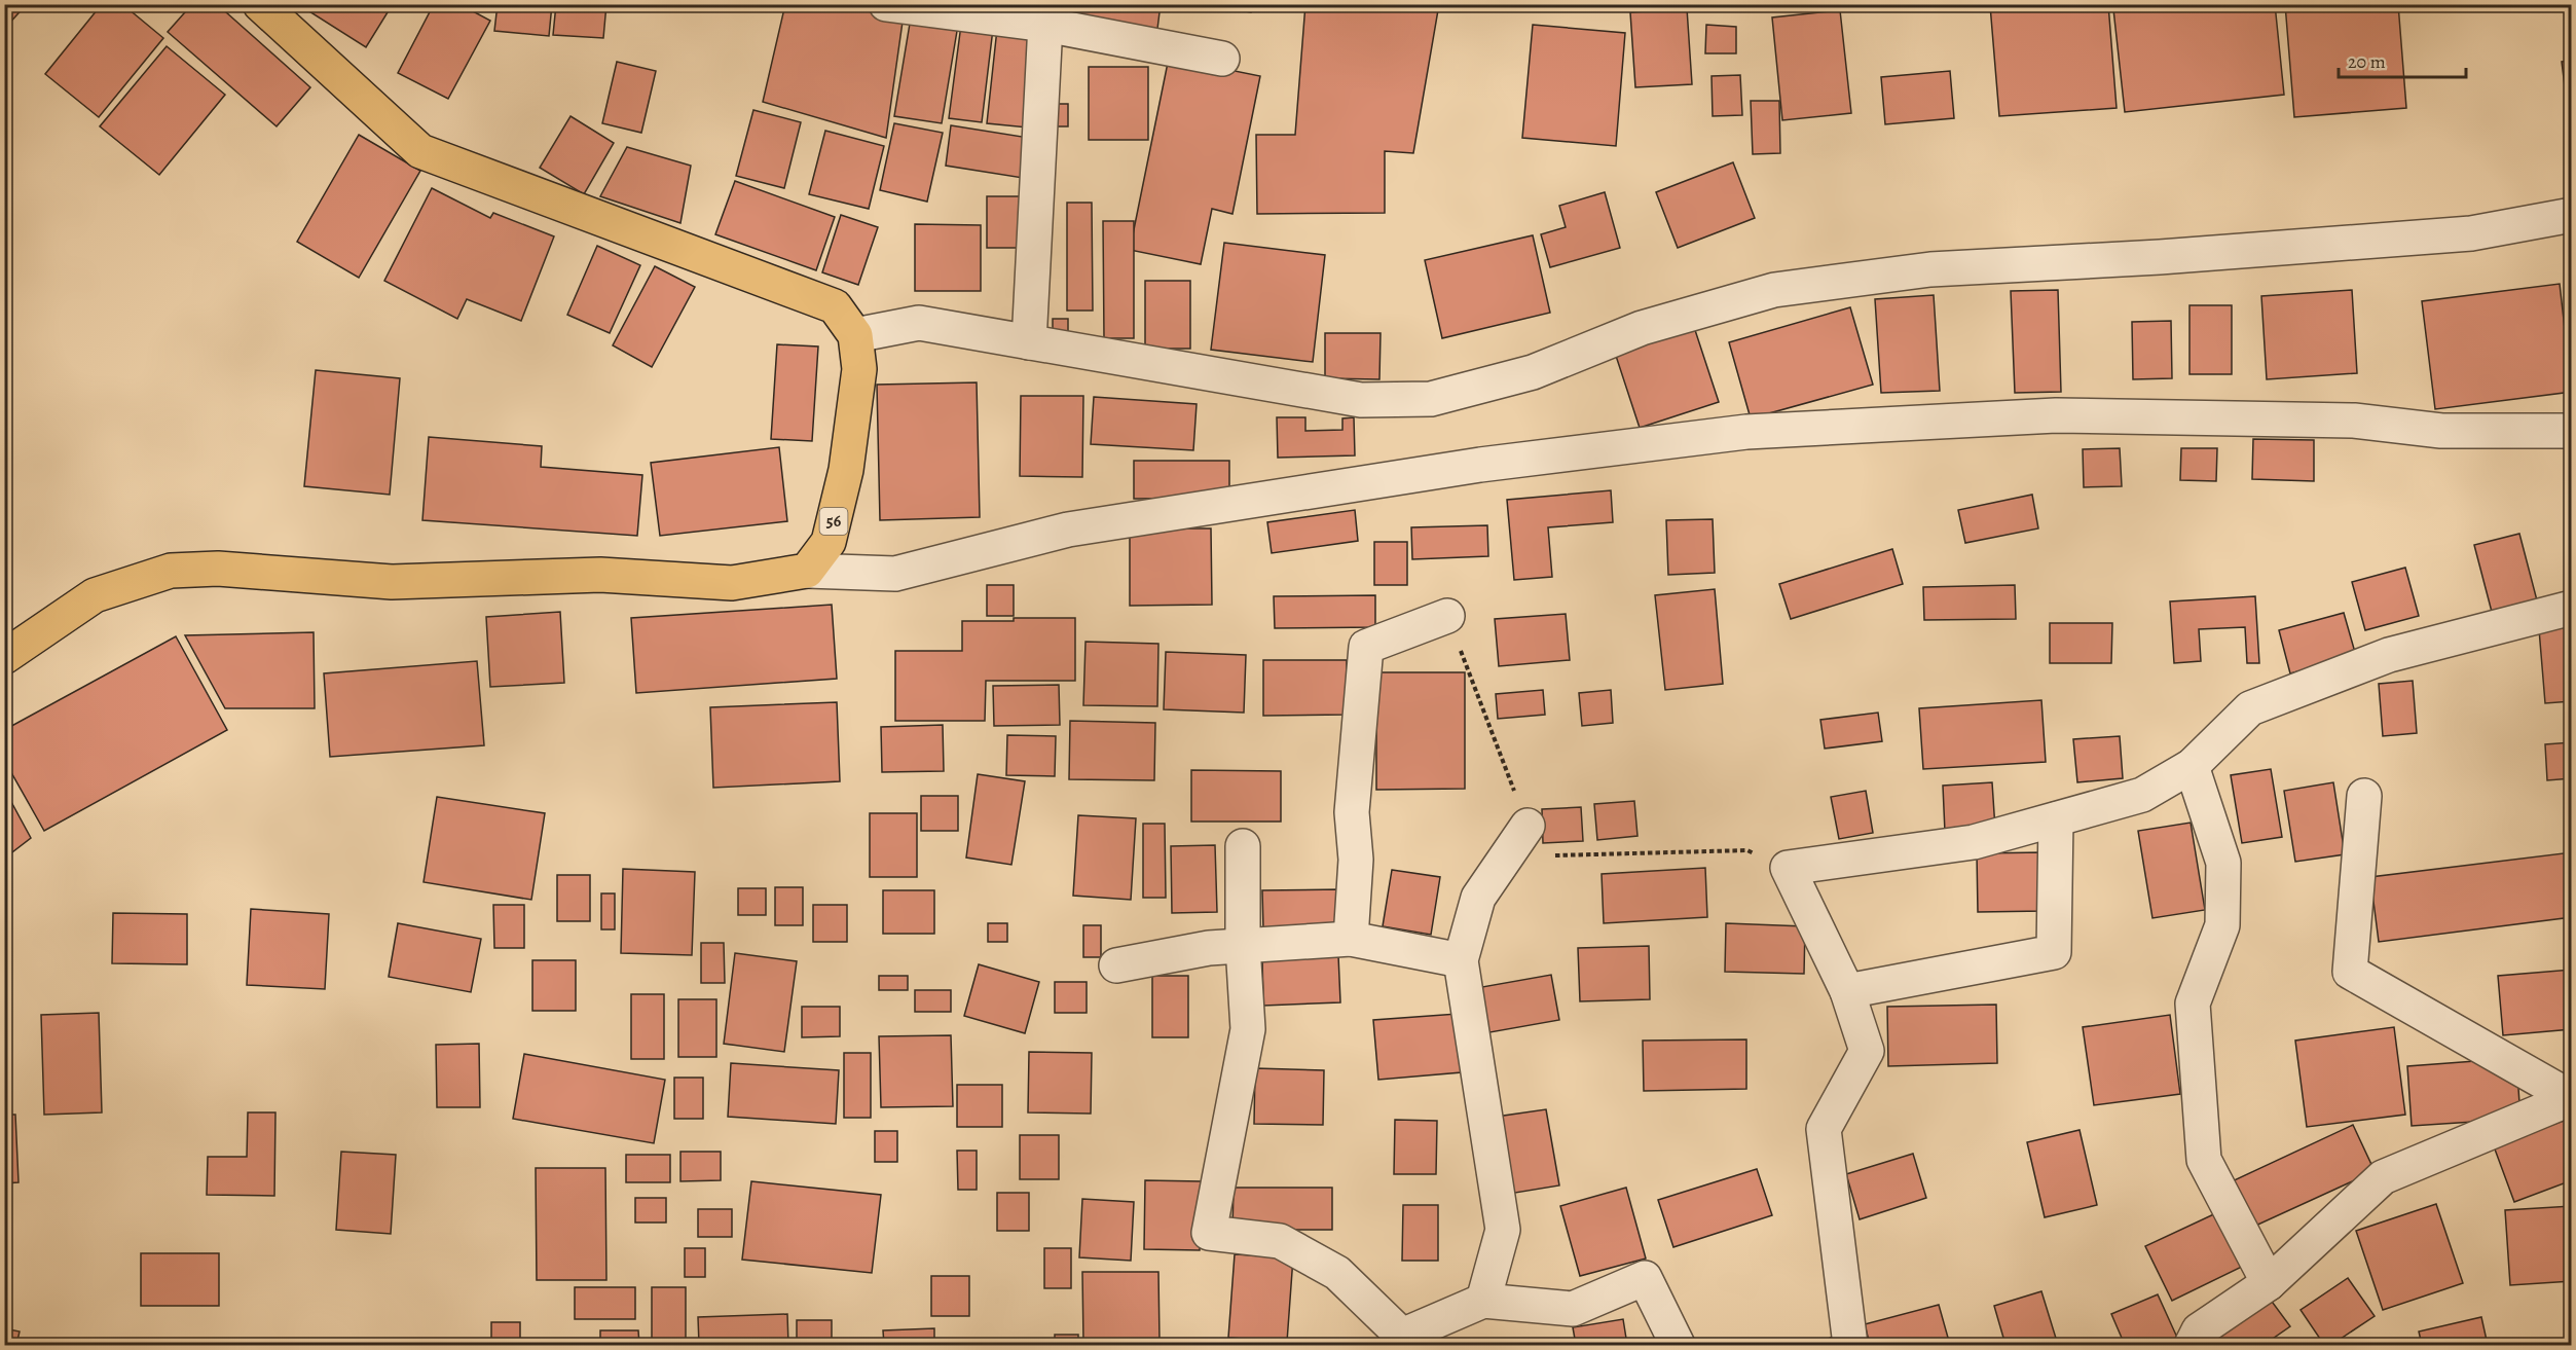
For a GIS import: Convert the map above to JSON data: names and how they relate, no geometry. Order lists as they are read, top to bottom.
{
  "streets": {
    "main road": ["56"]
  },
  "scale_bar": "20 m"
}
